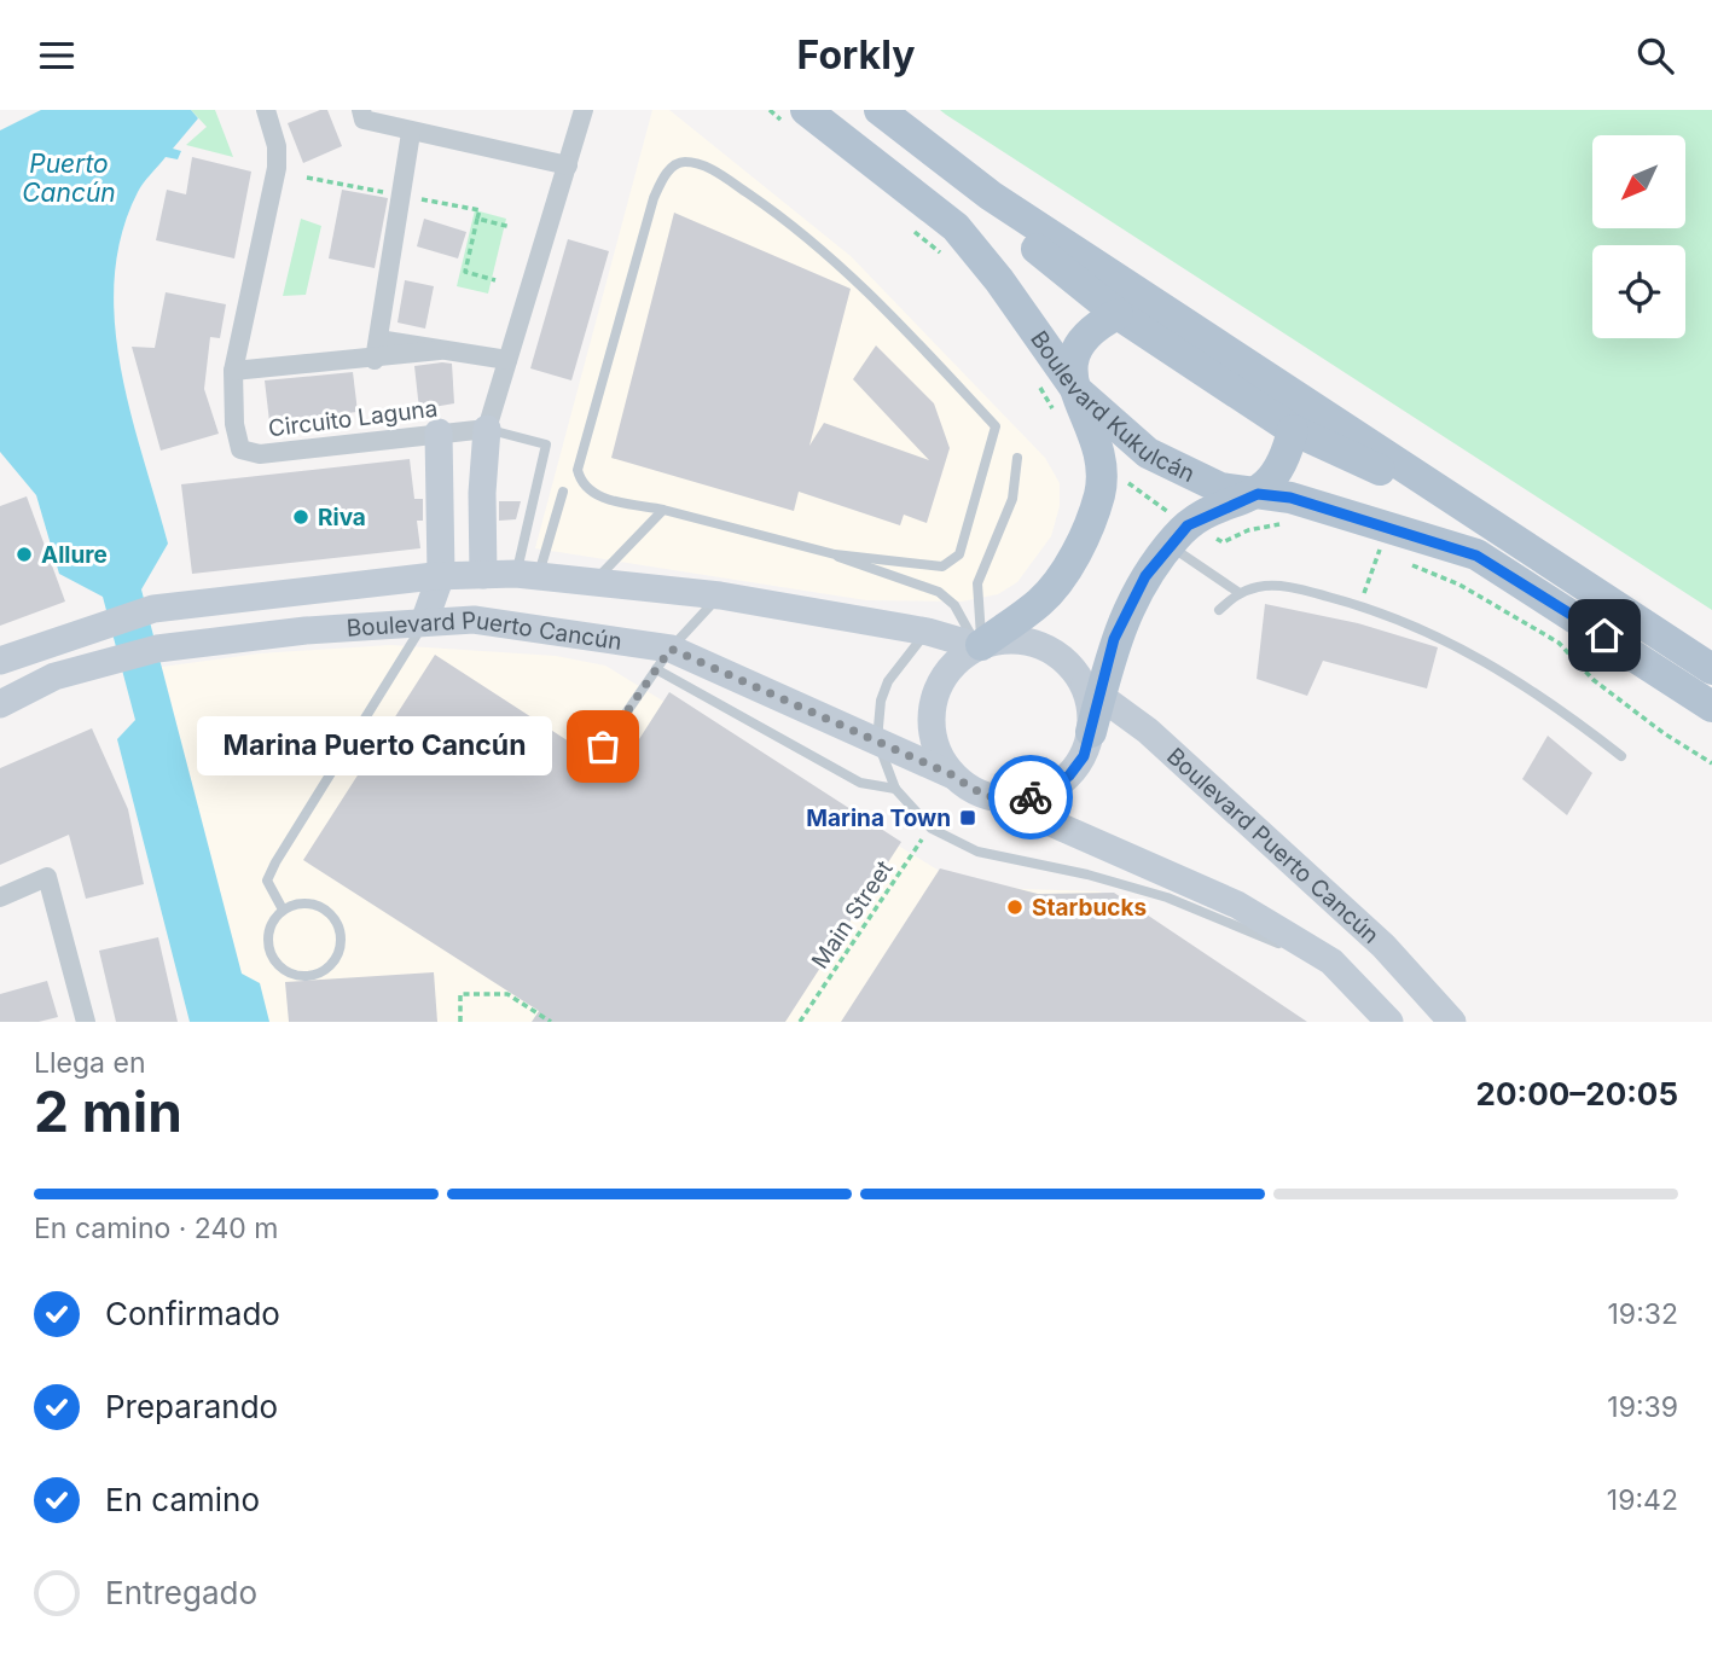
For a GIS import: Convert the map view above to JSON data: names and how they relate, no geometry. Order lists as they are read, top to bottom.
{
  "streets": {
    "main road": ["Boulevard Kukulcán"],
    "street": ["Circuito Laguna", "Boulevard Puerto Cancún"],
    "path": ["Main Street"]
  },
  "water": ["Puerto Cancún"],
  "places": {
    "other": [
      "Riva",
      "Allure",
      "Marina Puerto Cancún",
      "Starbucks"
    ],
    "transit": ["Marina Town"]
  },
  "north": "bottom left",
  "page": {
    "header": "Forkly",
    "bubble": "Marina Puerto Cancún",
    "heading": ["2 min", "Llega en", "20:00–20:05"],
    "bar": "En camino · 240 m",
    "list": [
      ["Confirmado", "19:32"],
      ["Preparando", "19:39"],
      ["En camino", "19:42"],
      "Entregado"
    ]
  }
}
